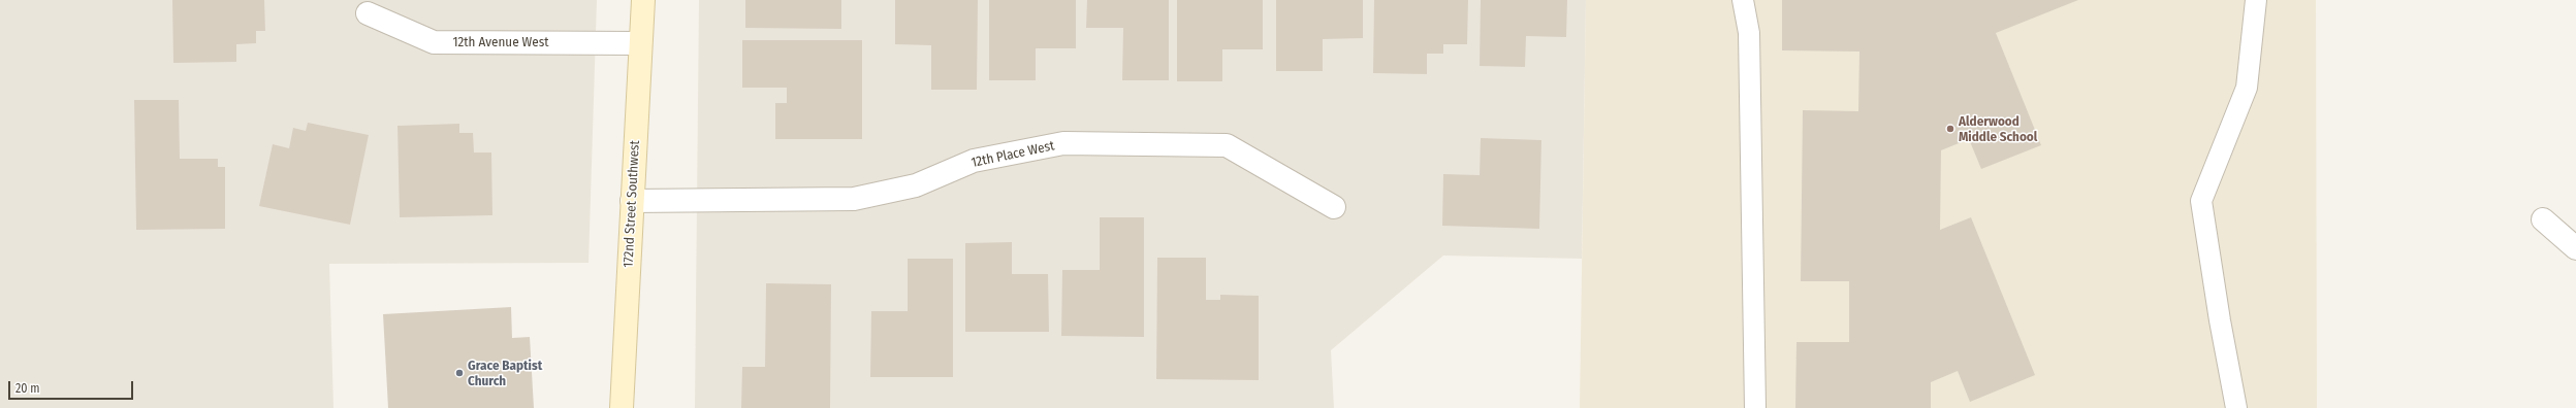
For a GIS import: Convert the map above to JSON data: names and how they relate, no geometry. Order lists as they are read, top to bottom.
{
  "streets": {
    "street": ["12th Avenue West", "12th Place West", "172nd Street Southwest"]
  },
  "crossings": [
    ["12th Avenue West", "172nd Street Southwest"],
    ["12th Place West", "172nd Street Southwest"]
  ],
  "places": ["Alderwood Middle School", "Grace Baptist Church"],
  "scale_bar": "20 m"
}
